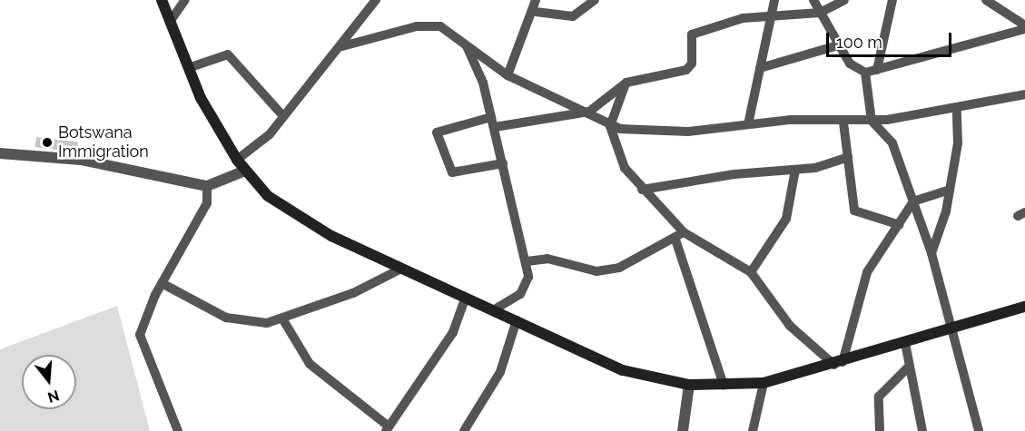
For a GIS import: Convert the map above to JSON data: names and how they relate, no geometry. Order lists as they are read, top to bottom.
{
  "places": ["Botswana Immigration"],
  "scale_bar": "100 m",
  "north": "bottom"
}
